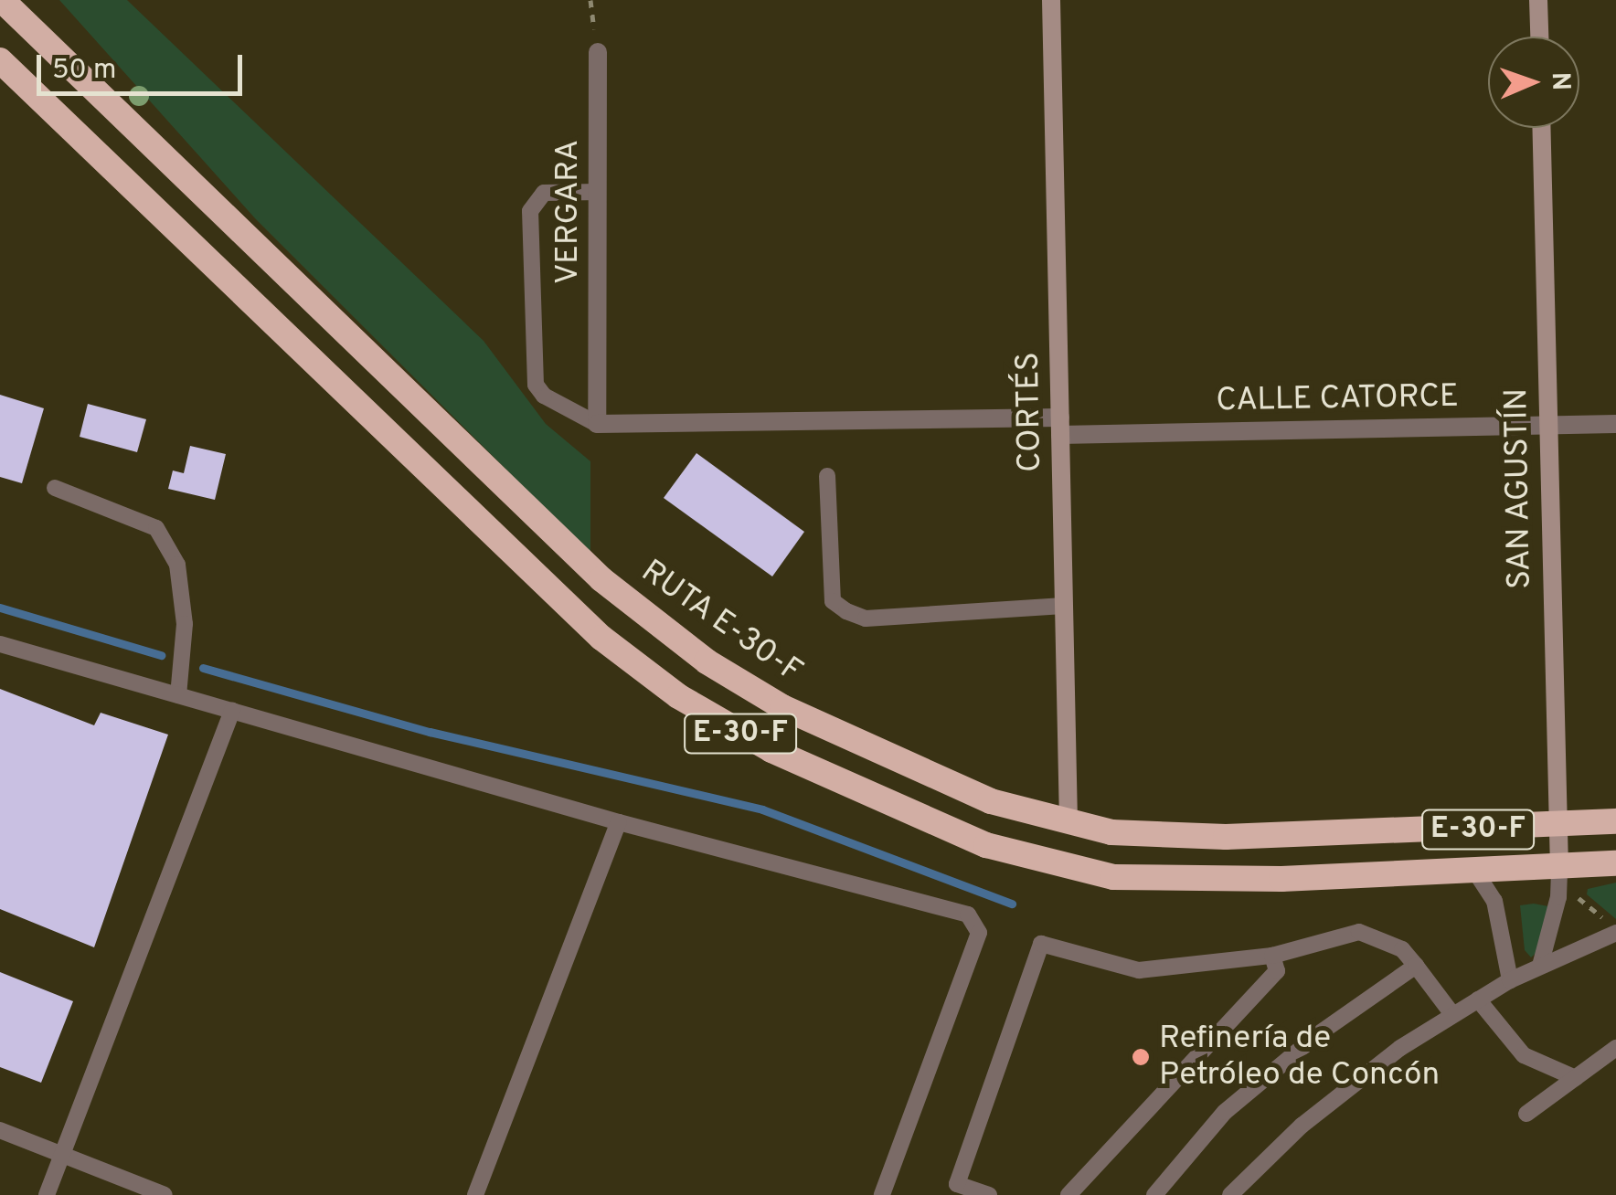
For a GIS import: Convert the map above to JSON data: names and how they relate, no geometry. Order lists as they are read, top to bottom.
{
  "streets": {
    "highway": ["RUTA E-30-F", "E-30-F"],
    "main road": ["CORTÉS", "SAN AGUSTÍN"],
    "street": ["VERGARA", "CALLE CATORCE"]
  },
  "crossings": [
    ["VERGARA", "CALLE CATORCE"],
    ["CALLE CATORCE", "CORTÉS"],
    ["CALLE CATORCE", "SAN AGUSTÍN"],
    ["CORTÉS", "RUTA E-30-F"],
    ["SAN AGUSTÍN", "RUTA E-30-F"],
    ["SAN AGUSTÍN", "E-30-F"]
  ],
  "places": ["Refinería de Petróleo de Concón"],
  "scale_bar": "50 m",
  "north": "right"
}
